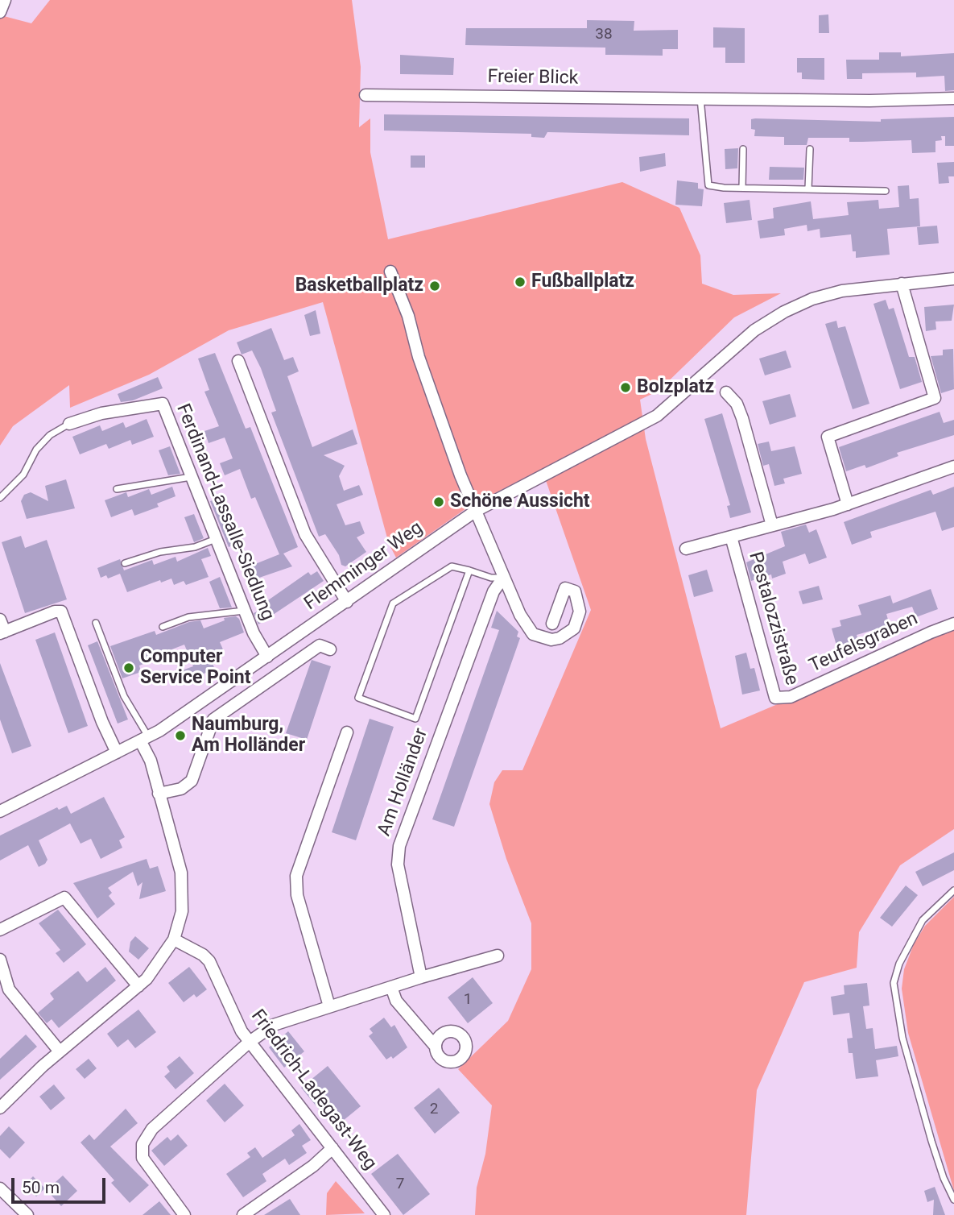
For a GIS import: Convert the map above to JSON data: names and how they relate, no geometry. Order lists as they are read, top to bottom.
{
  "streets": {
    "street": [
      "Freier Blick",
      "Ferdinand-Lassalle-Siedlung",
      "Flemminger Weg",
      "Pestalozzistraße",
      "Teufelsgraben",
      "Am Holländer",
      "Friedrich-Ladegast-Weg"
    ]
  },
  "crossings": [
    ["Ferdinand-Lassalle-Siedlung", "Flemminger Weg"],
    ["Pestalozzistraße", "Teufelsgraben"]
  ],
  "places": [
    "Fußballplatz",
    "Basketballplatz",
    "Bolzplatz",
    "Schöne Aussicht",
    "Computer Service Point",
    "Naumburg, Am Holländer"
  ],
  "house_numbers": [
    "38",
    "1",
    "2",
    "7"
  ],
  "scale_bar": "50 m"
}
